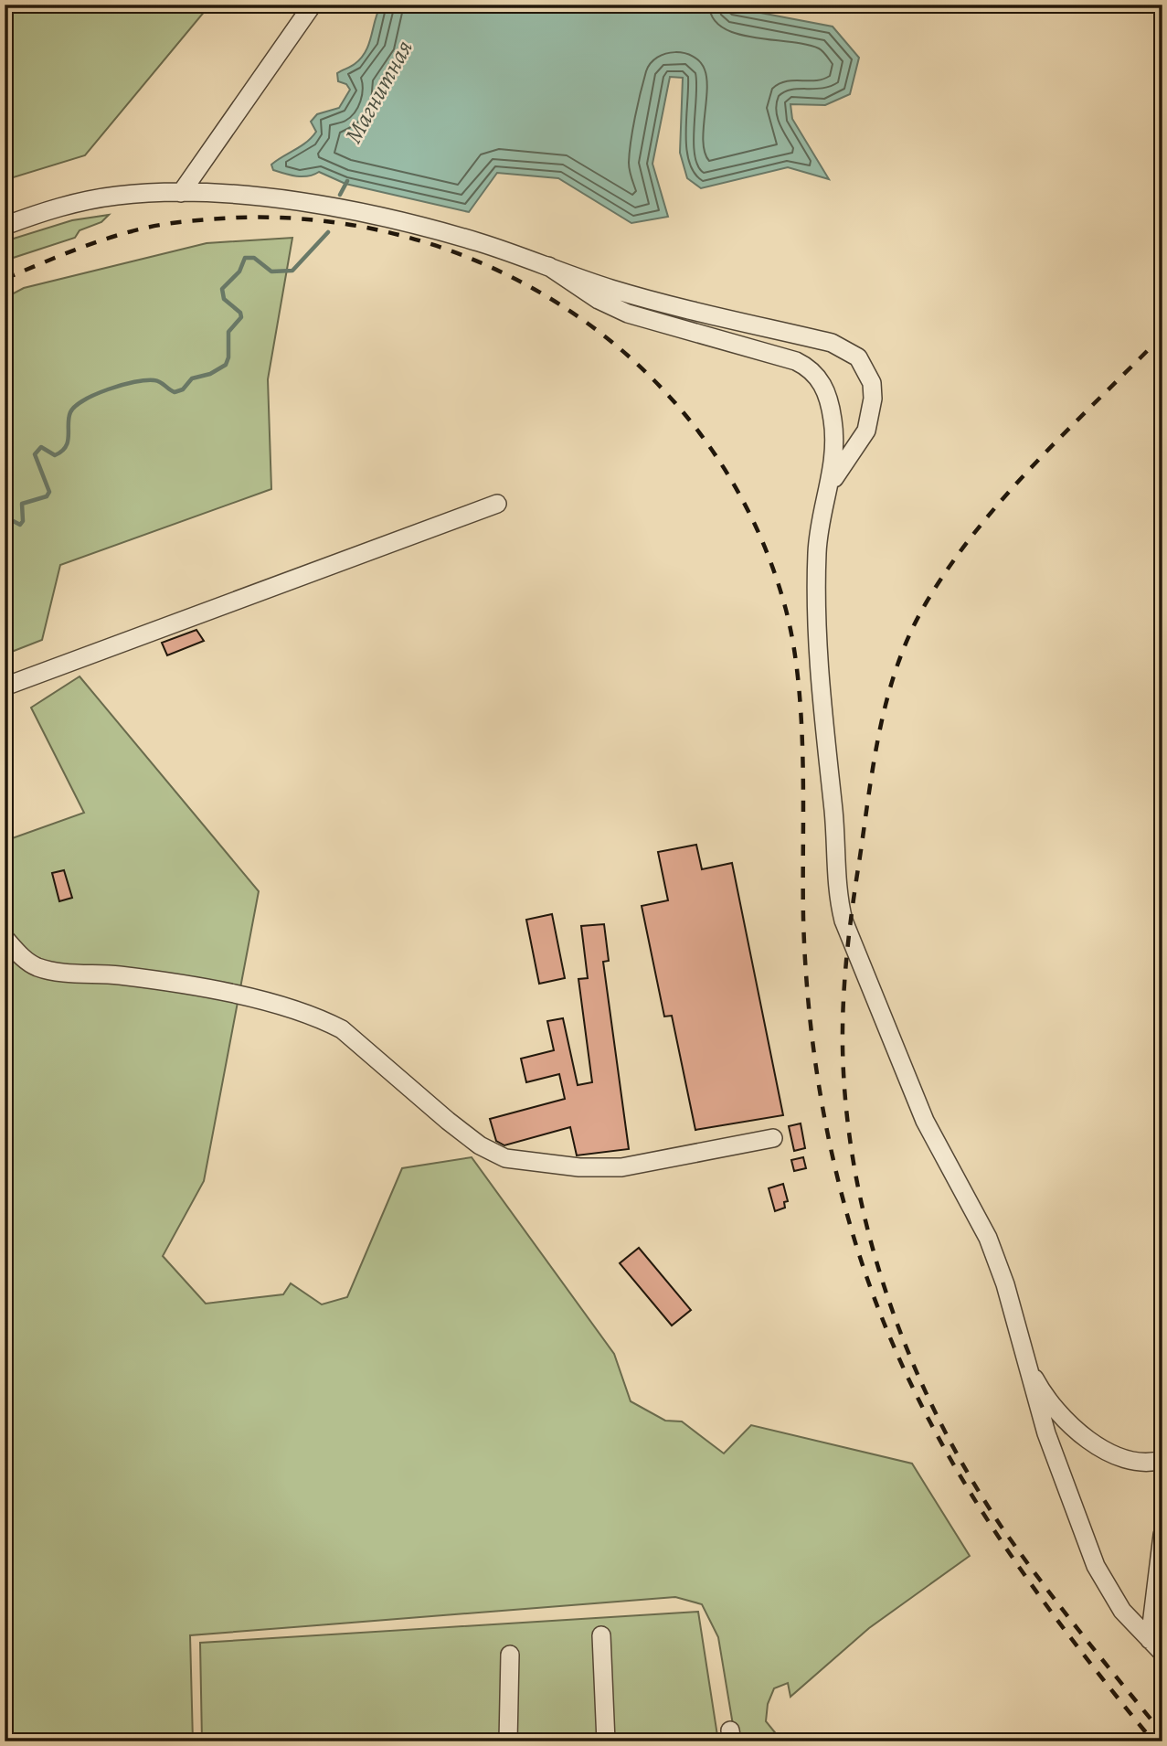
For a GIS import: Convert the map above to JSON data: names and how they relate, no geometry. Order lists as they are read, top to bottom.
{
  "water": ["Магнитная"]
}
